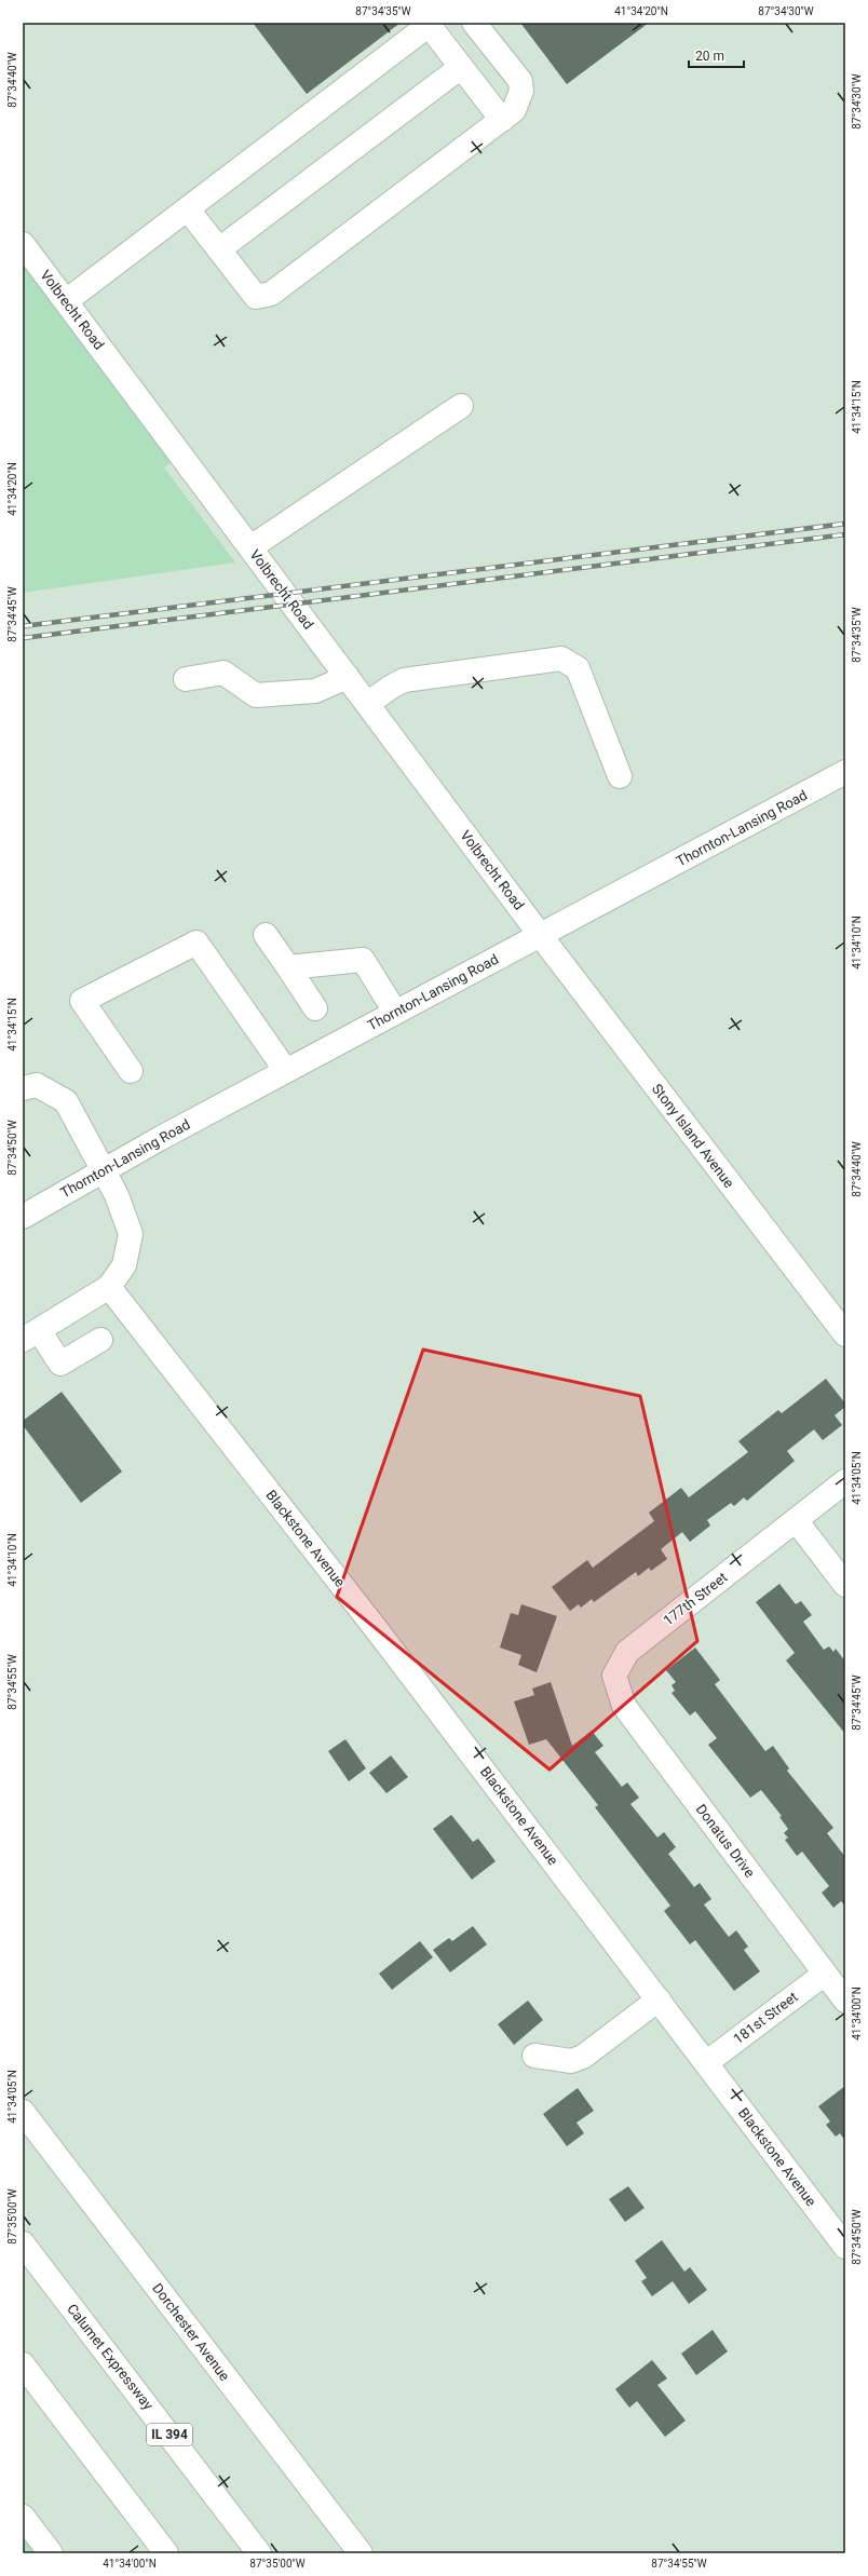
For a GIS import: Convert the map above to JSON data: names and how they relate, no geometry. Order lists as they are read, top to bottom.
{
  "streets": {
    "main road": [
      "Volbrecht Road",
      "Thornton-Lansing Road",
      "Stony Island Avenue",
      "Blackstone Avenue",
      "177th Street",
      "Donatus Drive",
      "181st Street",
      "Dorchester Avenue",
      "Calumet Expressway",
      "IL 394"
    ]
  },
  "crossings": [
    ["Volbrecht Road", "Thornton-Lansing Road"],
    ["Volbrecht Road", "Stony Island Avenue"],
    ["Thornton-Lansing Road", "Stony Island Avenue"],
    ["Blackstone Avenue", "181st Street"],
    ["177th Street", "Donatus Drive"],
    ["Donatus Drive", "181st Street"]
  ],
  "scale_bar": "20 m",
  "coordinates": [
    "87°34'35\"W",
    "41°34'20\"N",
    "87°34'30\"W",
    "87°34'40\"W",
    "41°34'15\"N",
    "87°34'45\"W",
    "41°34'10\"N",
    "87°34'50\"W",
    "41°34'05\"N",
    "87°34'55\"W",
    "41°34'00\"N",
    "87°35'00\"W"
  ]
}
